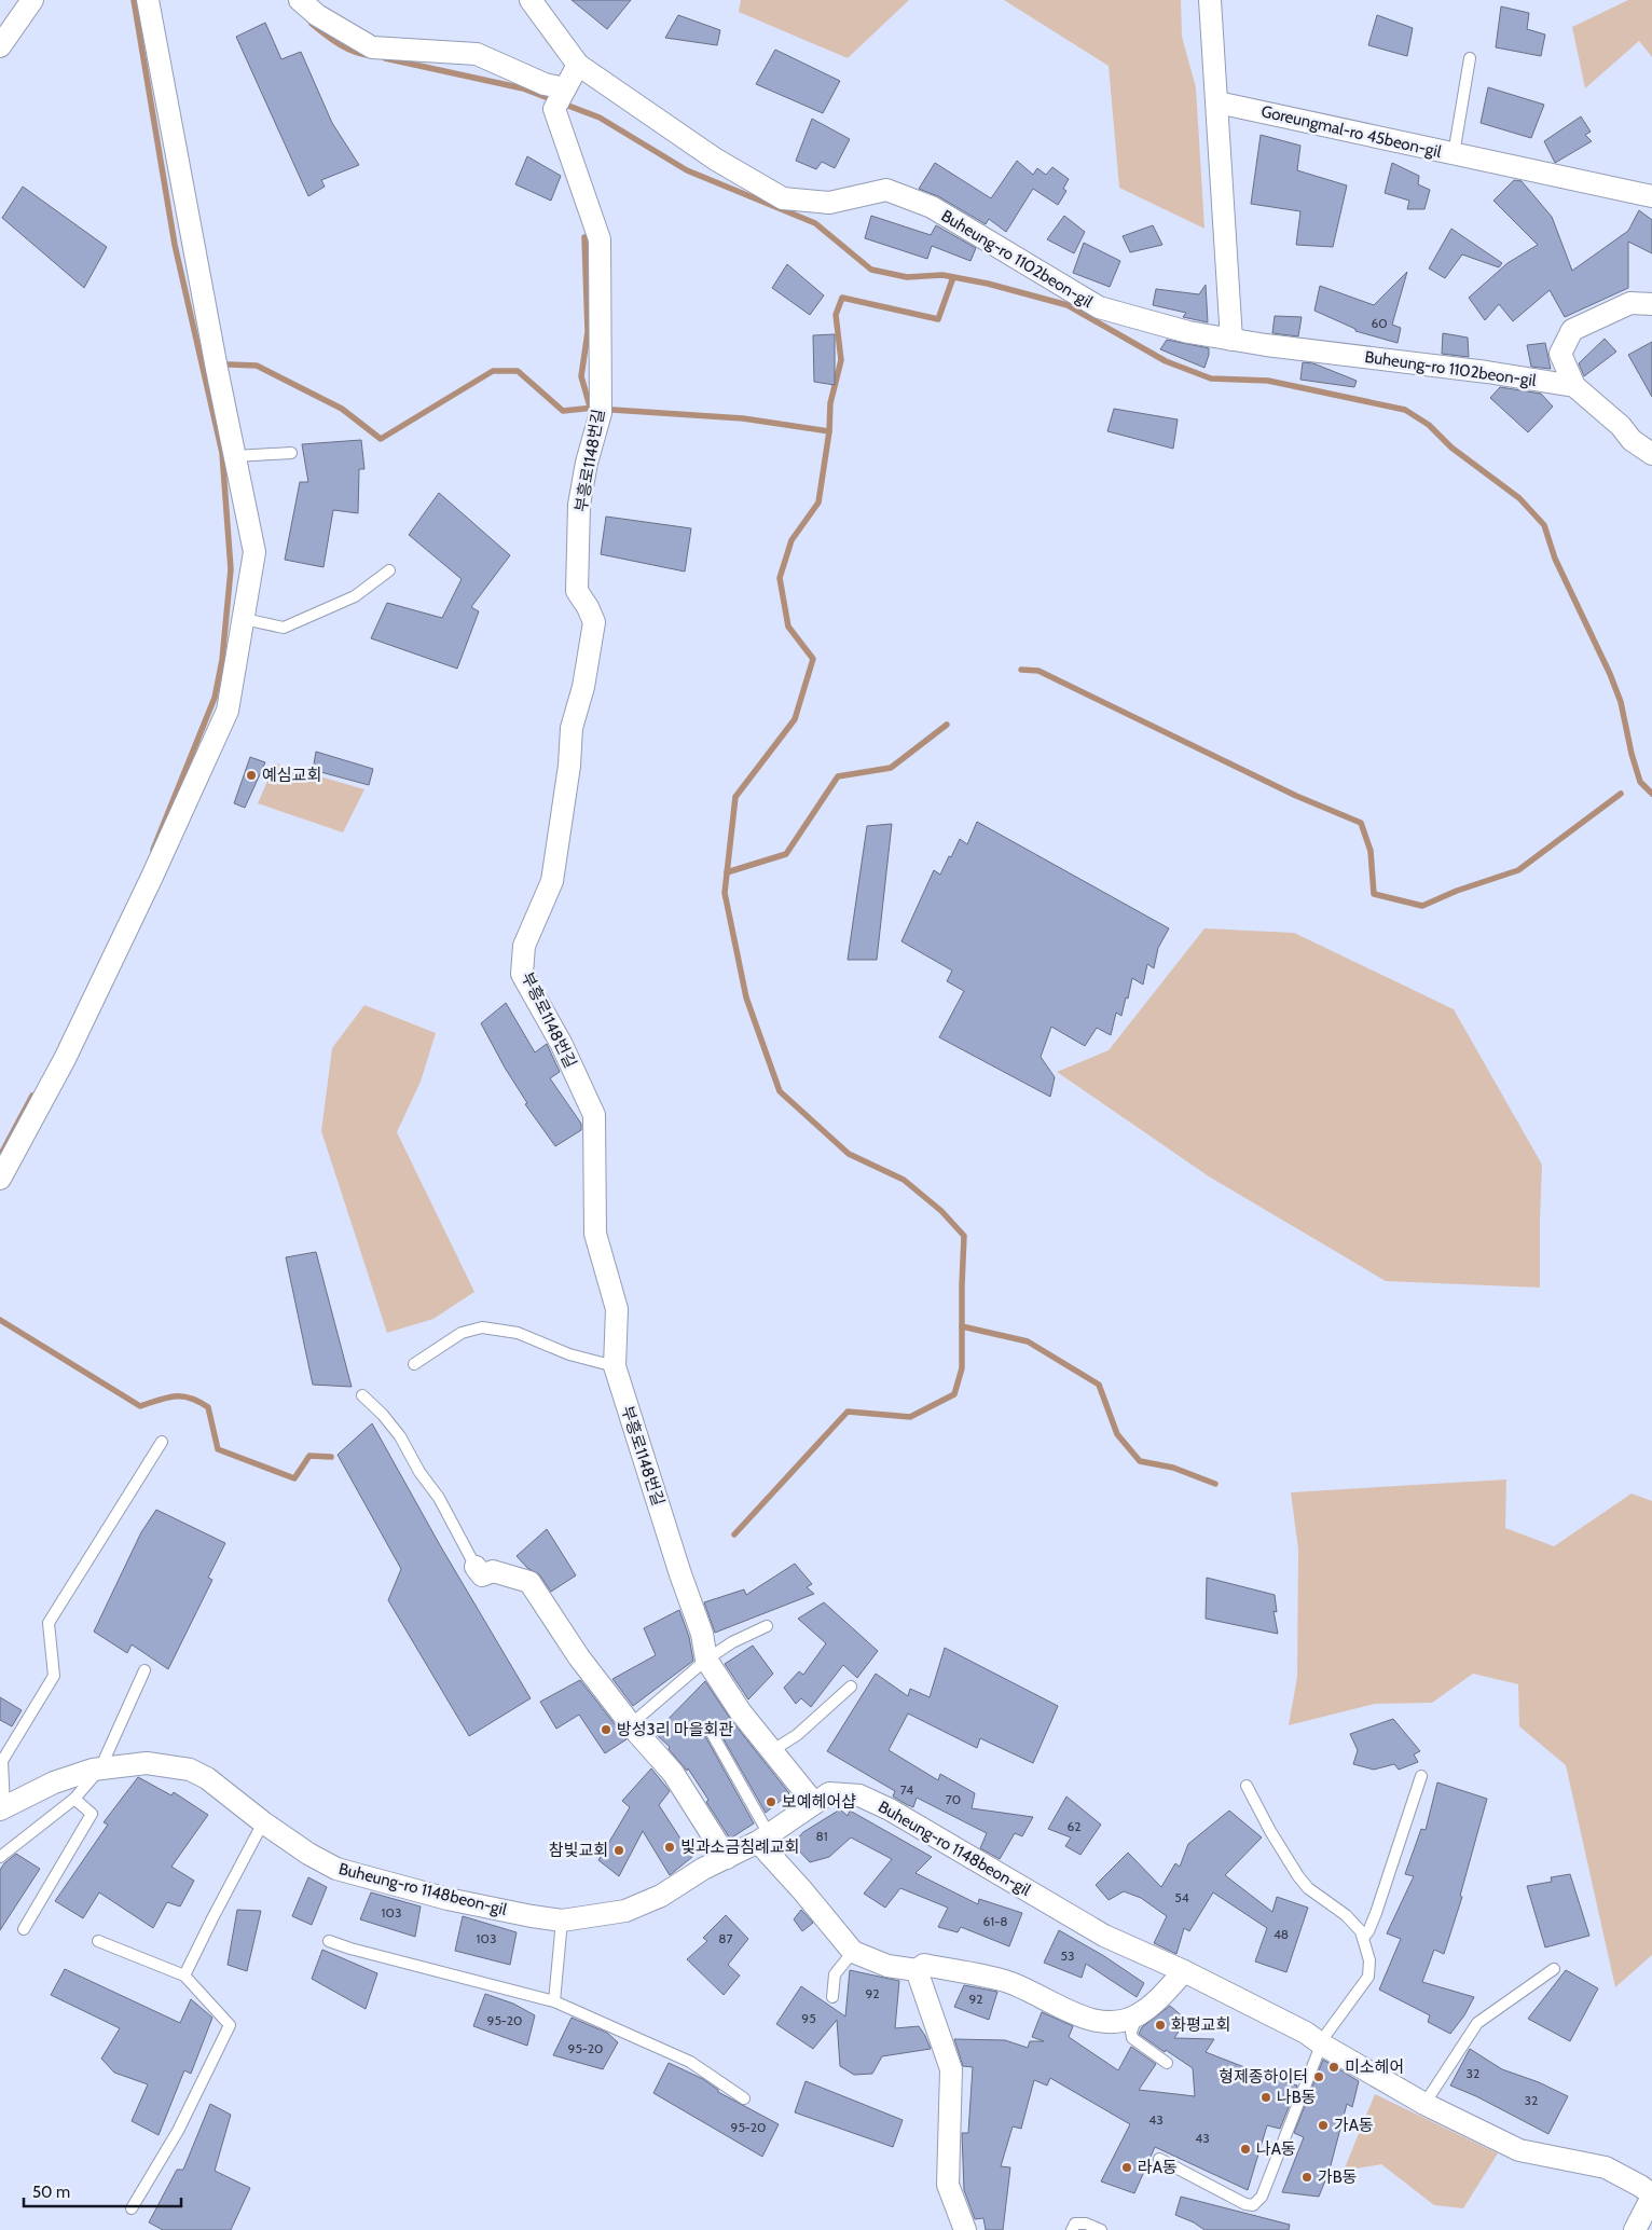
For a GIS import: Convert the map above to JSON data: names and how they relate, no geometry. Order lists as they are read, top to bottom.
{
  "streets": {
    "street": [
      "Goreungmal-ro 45beon-gil",
      "Buheung-ro 1102beon-gil",
      "부흥로1148번길",
      "Buheung-ro 1148beon-gil"
    ]
  },
  "crossings": [
    ["부흥로1148번길", "Buheung-ro 1148beon-gil"]
  ],
  "places": [
    "예심교회",
    "방성3리 마을회관",
    "보예헤어샵",
    "빛과소금침례교회",
    "참빛교회",
    "화평교회",
    "미소헤어",
    "형제종하이터",
    "나B동",
    "가A동",
    "나A동",
    "라A동",
    "가B동"
  ],
  "house_numbers": [
    "60",
    "74",
    "70",
    "62",
    "81",
    "54",
    "103",
    "61-8",
    "48",
    "103",
    "87",
    "53",
    "92",
    "92",
    "95",
    "95-20",
    "95-20",
    "32",
    "32",
    "43",
    "95-20",
    "43"
  ],
  "scale_bar": "50 m"
}
